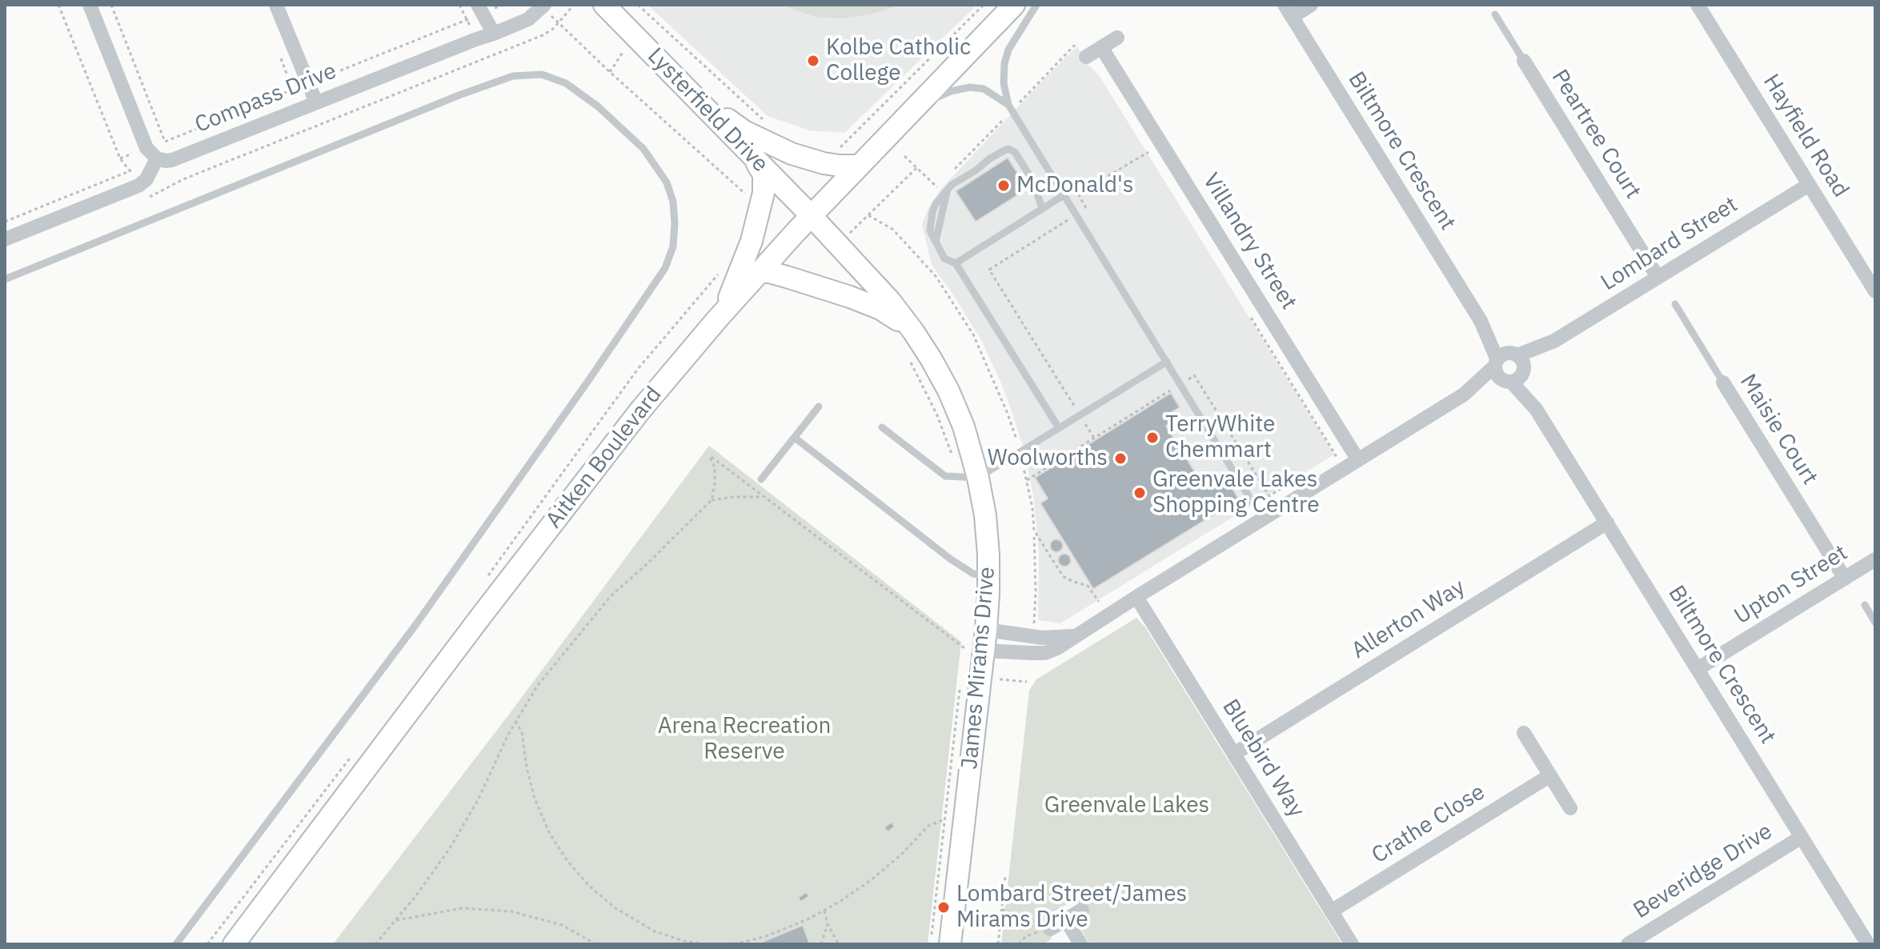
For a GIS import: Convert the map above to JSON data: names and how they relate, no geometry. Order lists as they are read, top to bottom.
{
  "streets": {
    "street": [
      "Compass Drive",
      "Lysterfield Drive",
      "Peartree Court",
      "Hayfield Road",
      "Biltmore Crescent",
      "Villandry Street",
      "Lombard Street",
      "Maisie Court",
      "Aitken Boulevard",
      "Upton Street",
      "Allerton Way",
      "James Mirams Drive",
      "Bluebird Way",
      "Crathe Close",
      "Beveridge Drive"
    ]
  },
  "crossings": [
    ["Lysterfield Drive", "Aitken Boulevard"],
    ["Lysterfield Drive", "James Mirams Drive"],
    ["Peartree Court", "Lombard Street"],
    ["Hayfield Road", "Lombard Street"],
    ["Biltmore Crescent", "Lombard Street"],
    ["Biltmore Crescent", "Upton Street"],
    ["Biltmore Crescent", "Allerton Way"],
    ["Biltmore Crescent", "Beveridge Drive"],
    ["Villandry Street", "Lombard Street"],
    ["Lombard Street", "James Mirams Drive"],
    ["Lombard Street", "Bluebird Way"],
    ["Maisie Court", "Upton Street"],
    ["Aitken Boulevard", "James Mirams Drive"],
    ["Allerton Way", "Bluebird Way"],
    ["Bluebird Way", "Crathe Close"]
  ],
  "parks": ["Arena Recreation Reserve", "Greenvale Lakes"],
  "places": [
    "Kolbe Catholic College",
    "McDonald's",
    "TerryWhite Chemmart",
    "Woolworths",
    "Greenvale Lakes Shopping Centre",
    "Lombard Street/James Mirams Drive"
  ]
}
